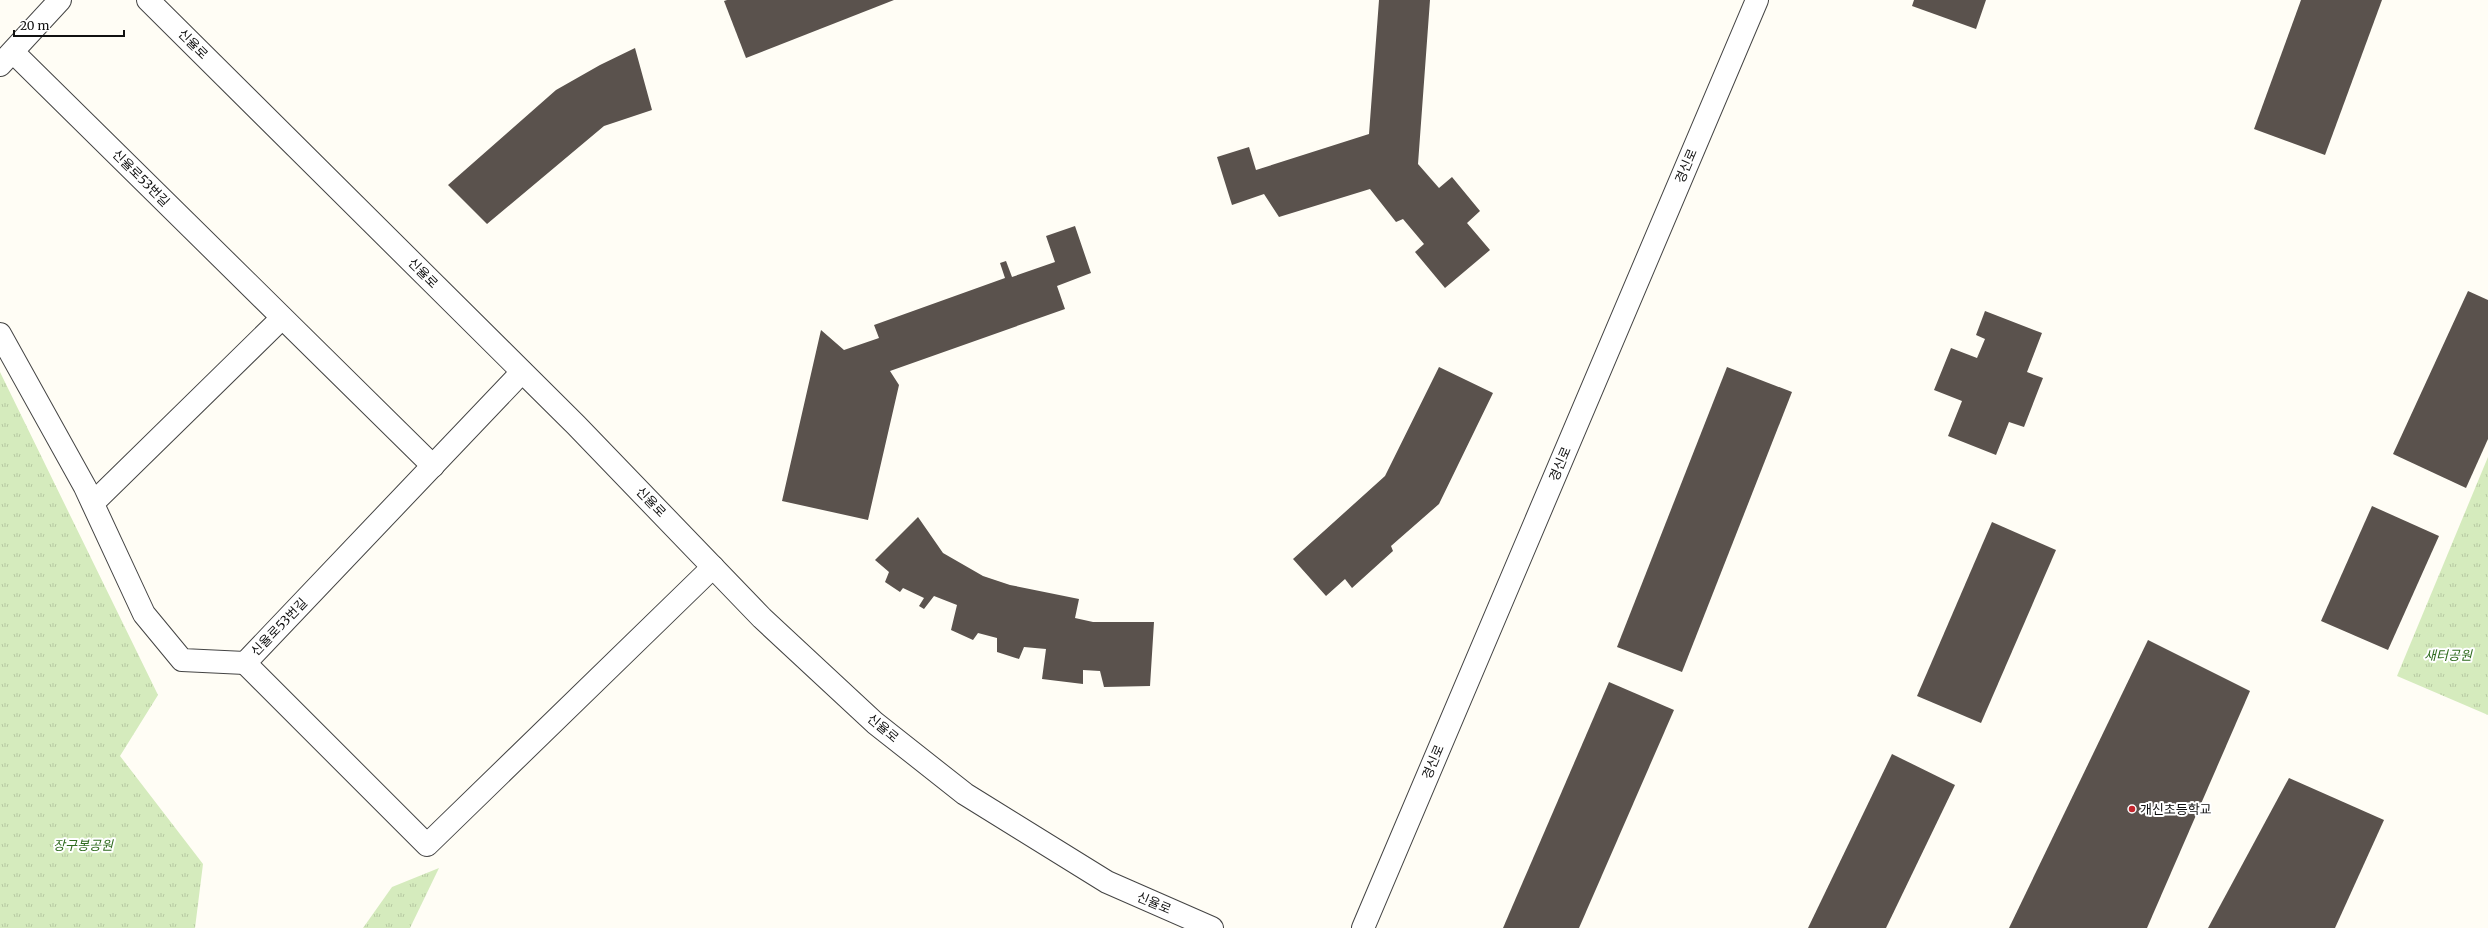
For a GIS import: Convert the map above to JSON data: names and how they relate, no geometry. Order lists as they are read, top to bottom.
{
  "streets": {
    "street": ["신율로", "경신로", "신율로53번길"]
  },
  "crossings": [
    ["신율로", "신율로53번길"]
  ],
  "parks": ["새터공원", "장구봉공원"],
  "places": ["개신초등학교"],
  "scale_bar": "20 m"
}
